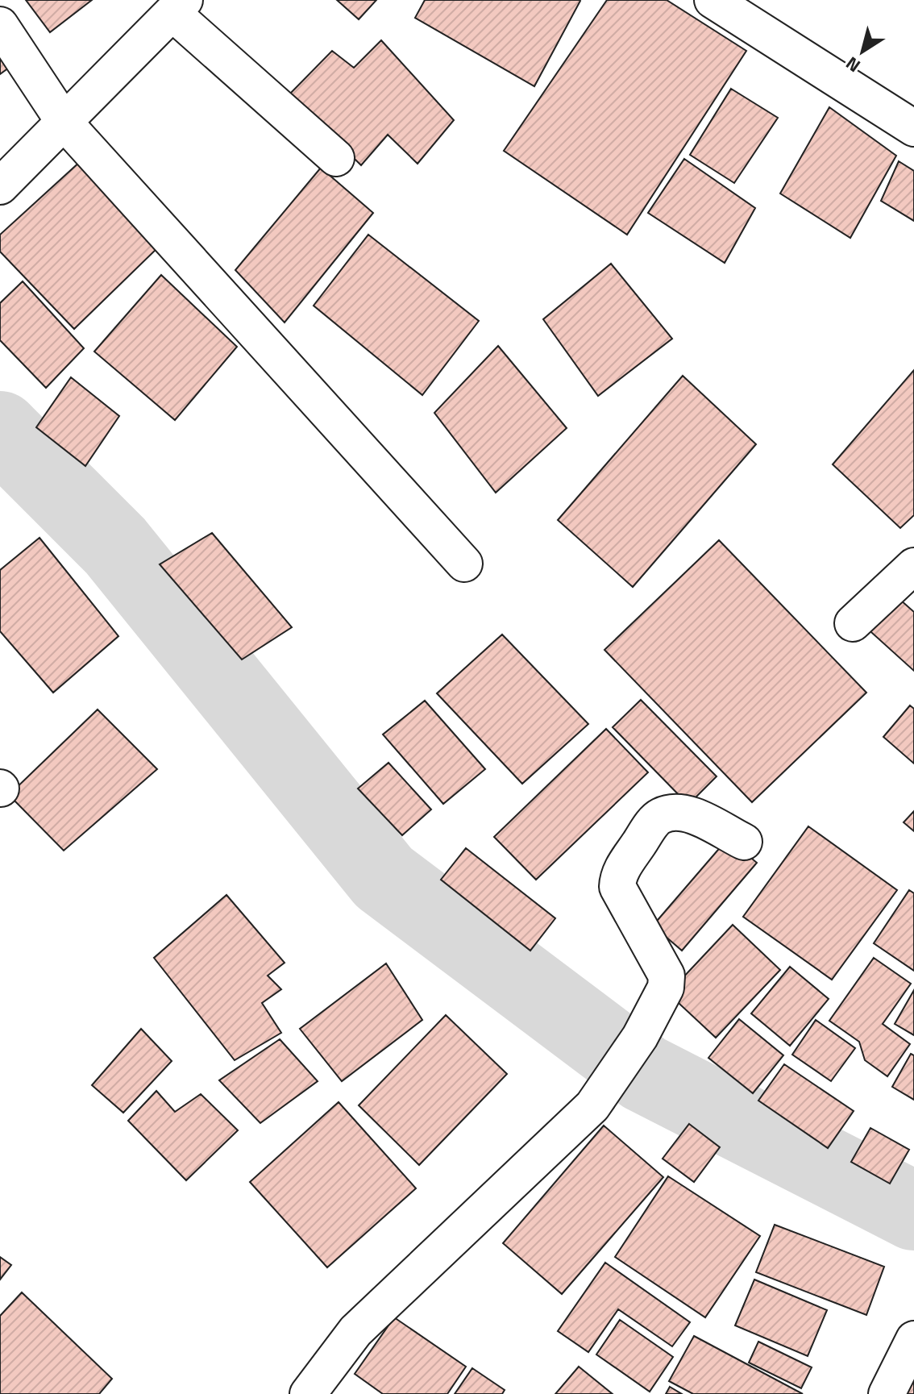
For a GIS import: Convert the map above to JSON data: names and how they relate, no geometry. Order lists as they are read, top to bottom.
{
  "north": "bottom left"
}
